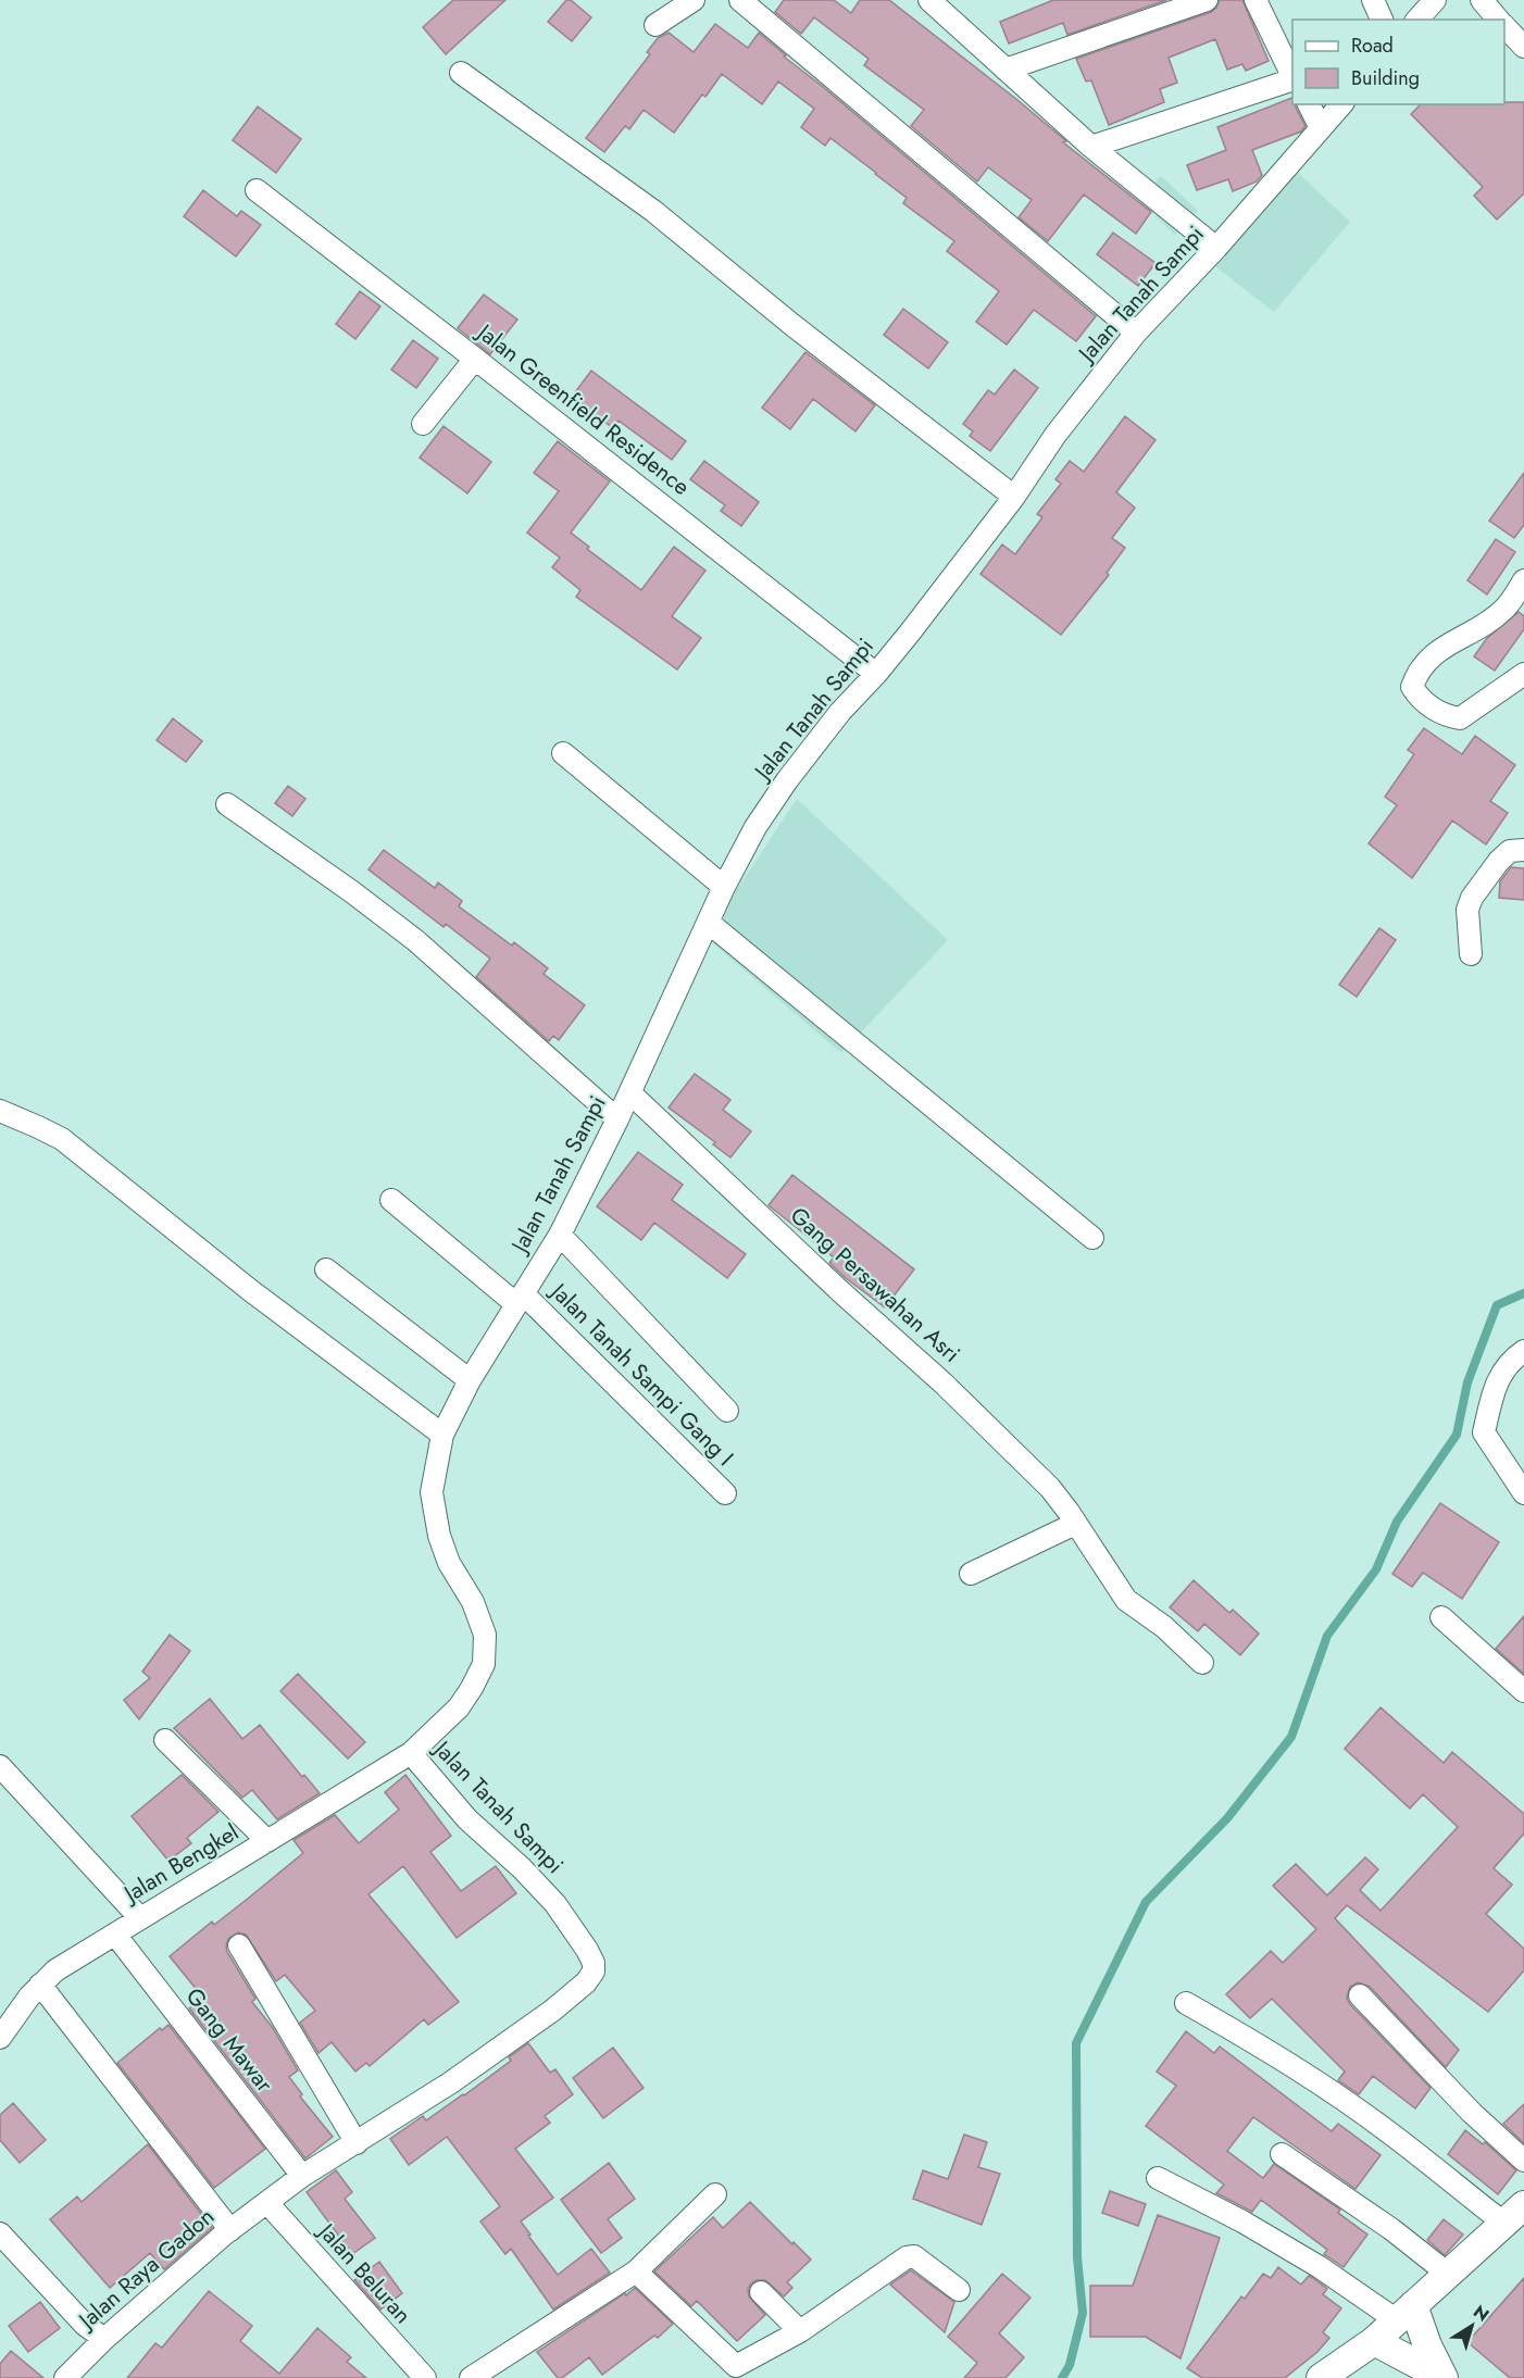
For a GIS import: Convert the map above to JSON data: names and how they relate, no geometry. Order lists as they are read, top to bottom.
{
  "streets": {
    "street": [
      "Jalan Tanah Sampi",
      "Jalan Greenfield Residence",
      "Gang Persawahan Asri",
      "Jalan Tanah Sampi Gang I",
      "Jalan Bengkel",
      "Gang Mawar",
      "Jalan Raya Gadon",
      "Jalan Beluran"
    ]
  },
  "crossings": [
    ["Jalan Tanah Sampi", "Jalan Greenfield Residence"],
    ["Jalan Tanah Sampi", "Gang Persawahan Asri"],
    ["Jalan Tanah Sampi", "Jalan Tanah Sampi Gang I"],
    ["Jalan Tanah Sampi", "Jalan Bengkel"],
    ["Jalan Tanah Sampi", "Gang Mawar"],
    ["Jalan Tanah Sampi", "Jalan Raya Gadon"],
    ["Jalan Tanah Sampi", "Jalan Beluran"],
    ["Jalan Bengkel", "Gang Mawar"],
    ["Jalan Raya Gadon", "Jalan Beluran"]
  ],
  "legend": ["Road", "Building"],
  "north": "top right"
}
